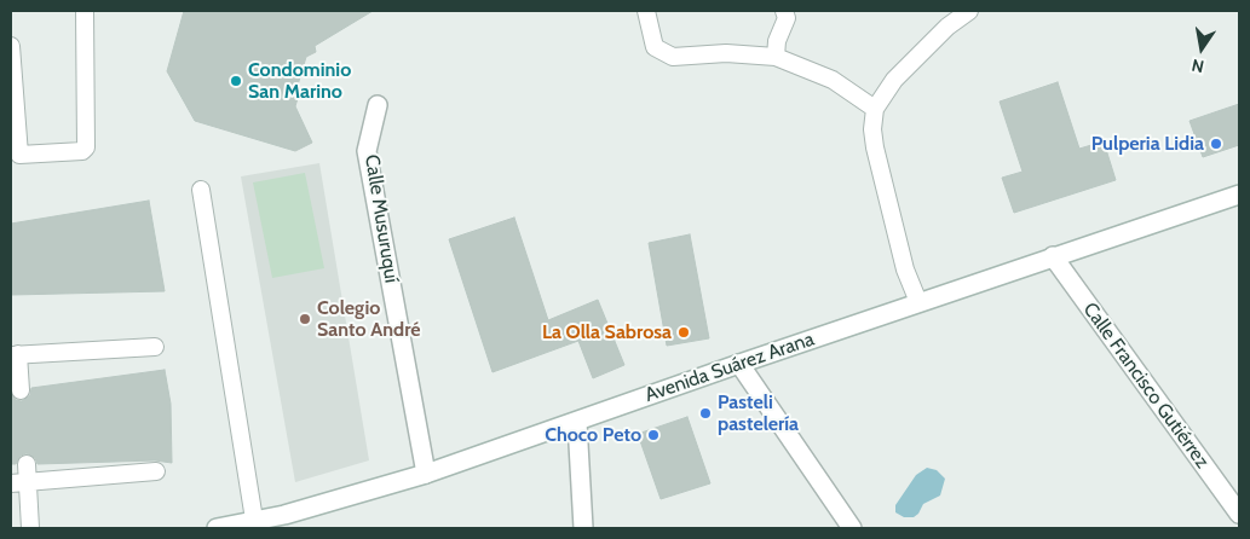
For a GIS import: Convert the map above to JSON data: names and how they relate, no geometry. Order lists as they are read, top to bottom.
{
  "streets": {
    "main road": ["Calle Musuruquí", "Avenida Suárez Arana", "Calle Francisco Gutiérrez"]
  },
  "crossings": [
    ["Calle Musuruquí", "Avenida Suárez Arana"],
    ["Avenida Suárez Arana", "Calle Francisco Gutiérrez"]
  ],
  "places": [
    "Condominio San Marino",
    "Pulperia Lidia",
    "Colegio Santo André",
    "La Olla Sabrosa",
    "Pasteli pastelería",
    "Choco Peto"
  ],
  "north": "bottom"
}
